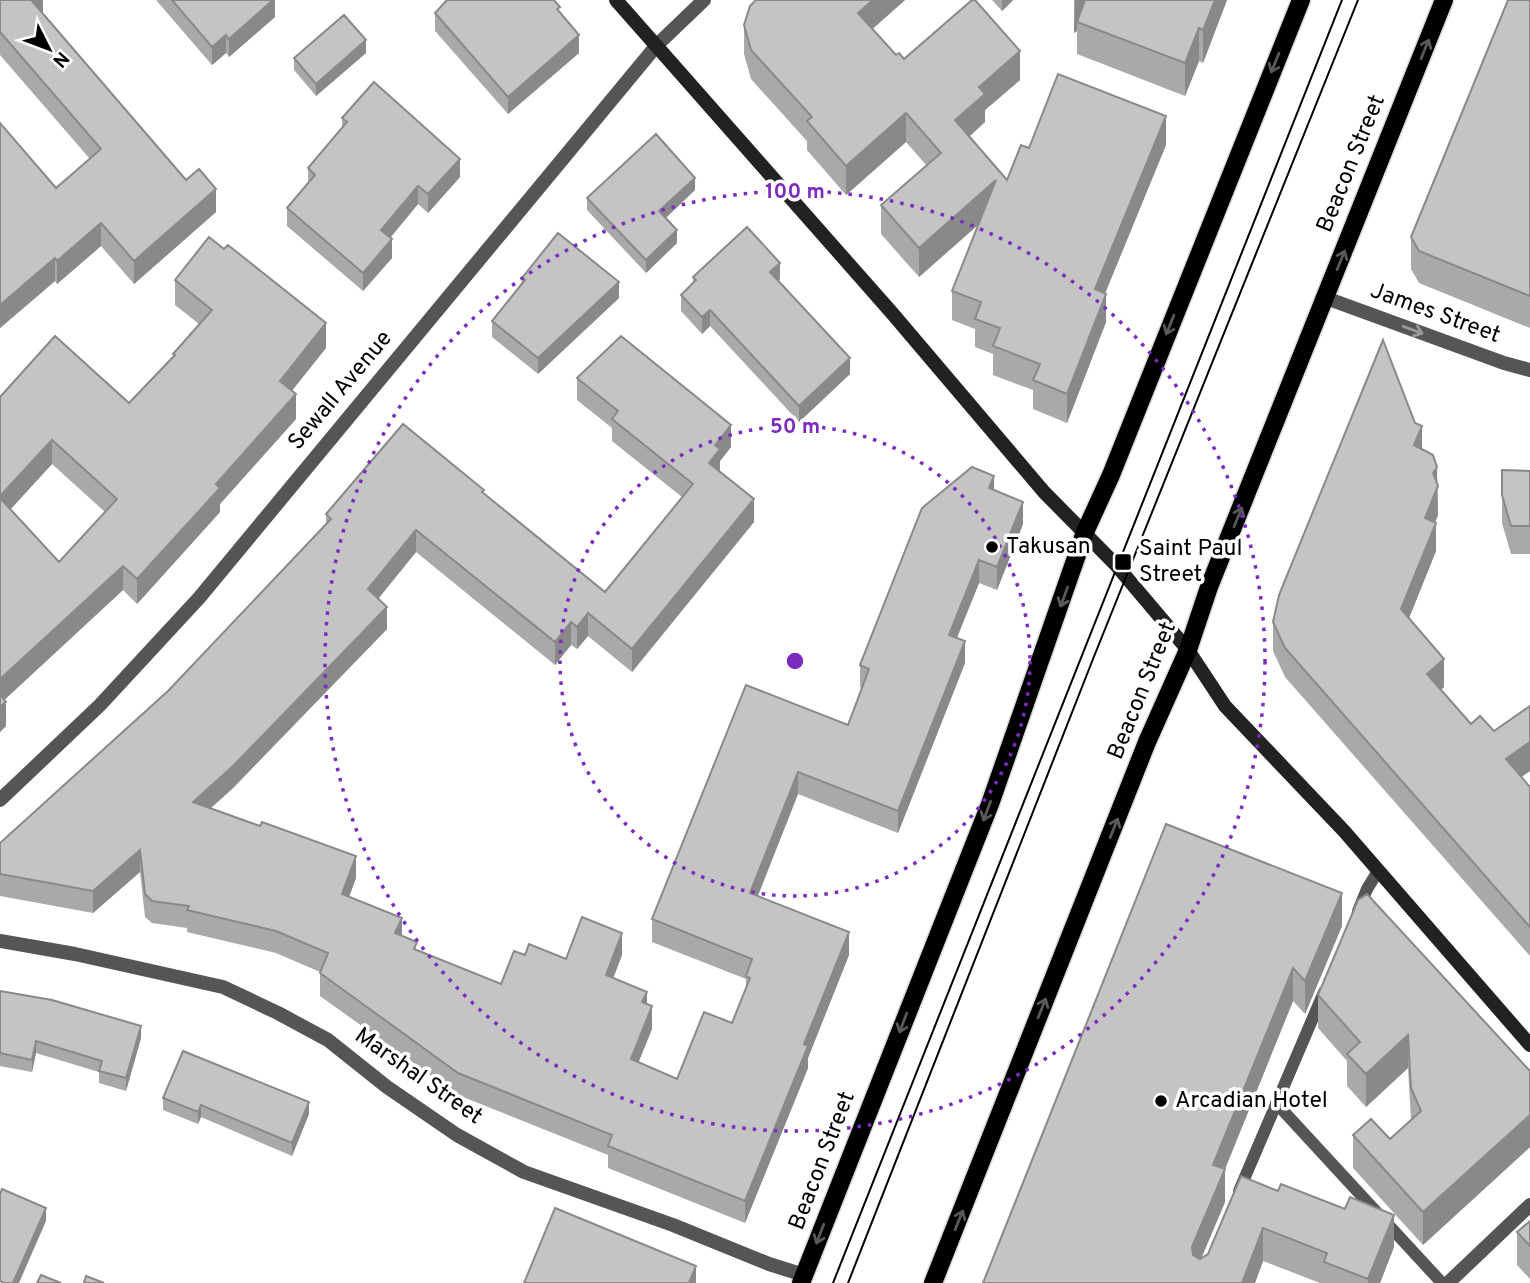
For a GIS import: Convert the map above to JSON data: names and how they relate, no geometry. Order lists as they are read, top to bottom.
{
  "streets": {
    "main road": ["Beacon Street"],
    "street": ["James Street", "Sewall Avenue", "Marshal Street"]
  },
  "crossings": [
    ["Beacon Street", "James Street"],
    ["Beacon Street", "Marshal Street"]
  ],
  "one_way": ["James Street"],
  "places": {
    "other": ["Takusan", "Arcadian Hotel"],
    "transit": ["Saint Paul Street"]
  },
  "north": "bottom right",
  "rings": ["100 m", "50 m"]
}
